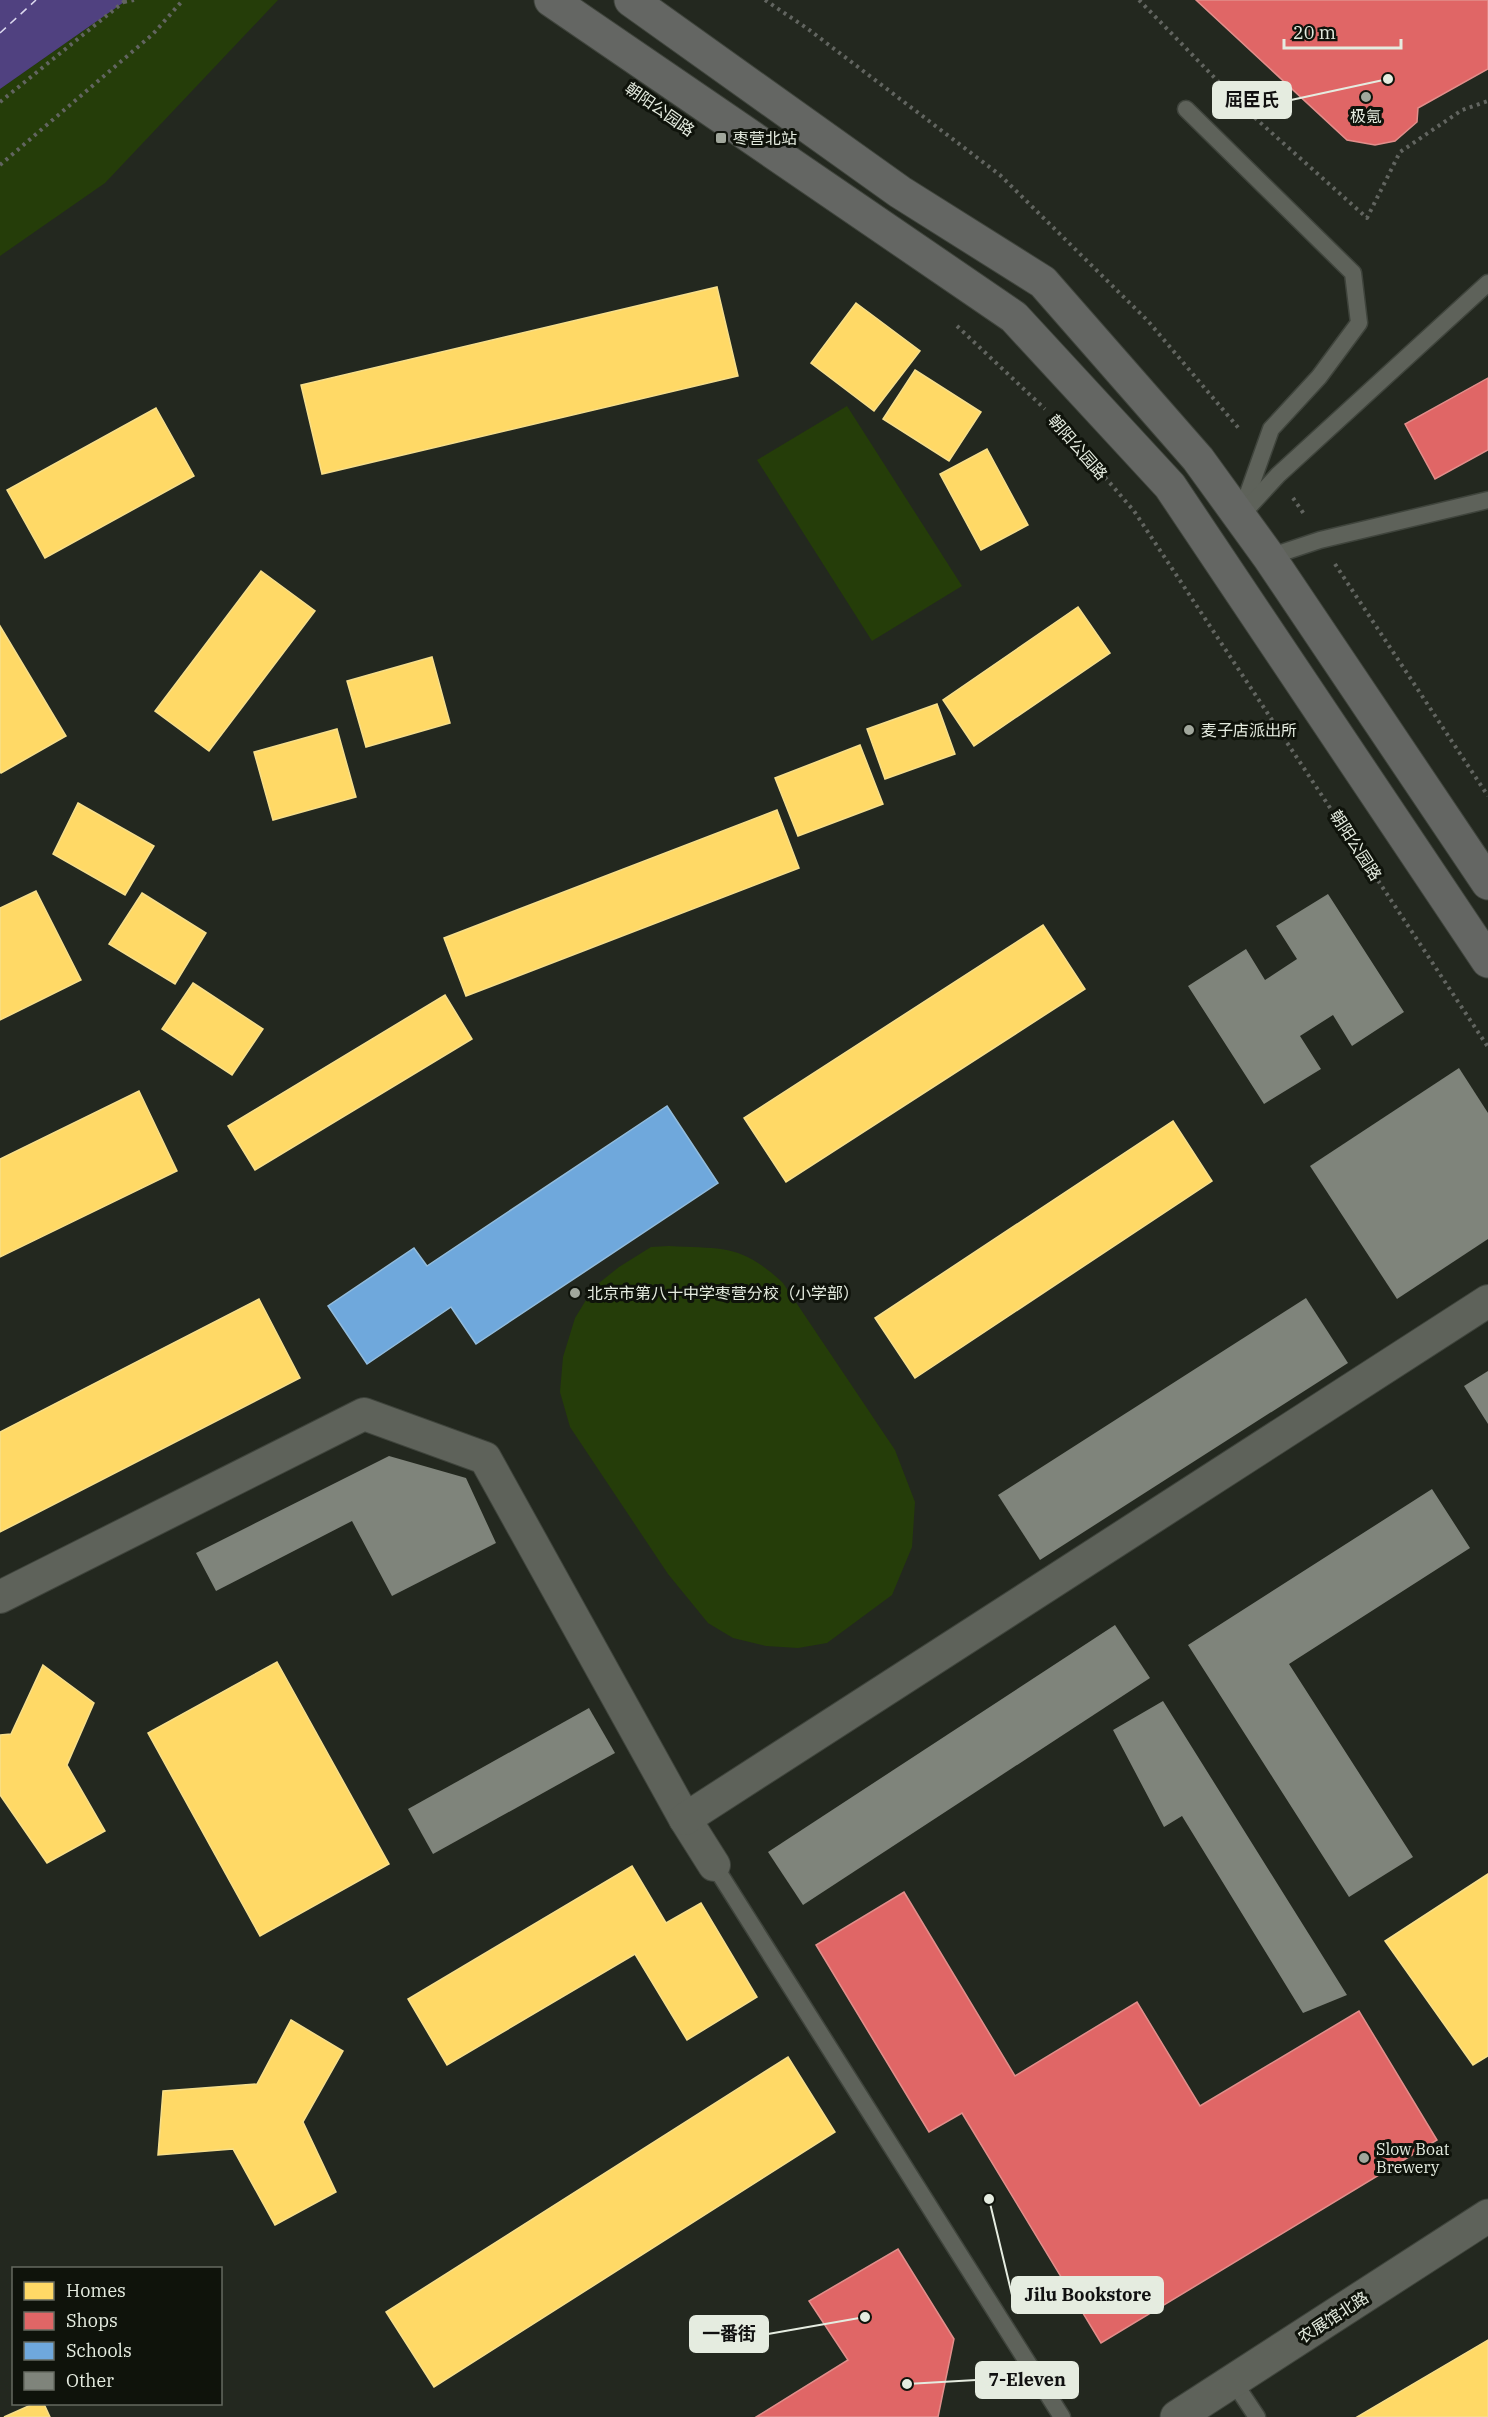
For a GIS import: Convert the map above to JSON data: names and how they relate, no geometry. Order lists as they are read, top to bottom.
{
  "streets": {
    "main road": ["朝阳公园路"],
    "street": ["农展馆北路"]
  },
  "places": {
    "other": [
      "屈臣氏",
      "极氪",
      "麦子店派出所",
      "北京市第八十中学枣营分校（小学部）",
      "Slow Boat Brewery",
      "Jilu Bookstore",
      "一番街",
      "7-Eleven"
    ],
    "transit": ["枣营北站"]
  },
  "legend": [
    "Homes",
    "Shops",
    "Schools",
    "Other"
  ],
  "scale_bar": "20 m"
}
